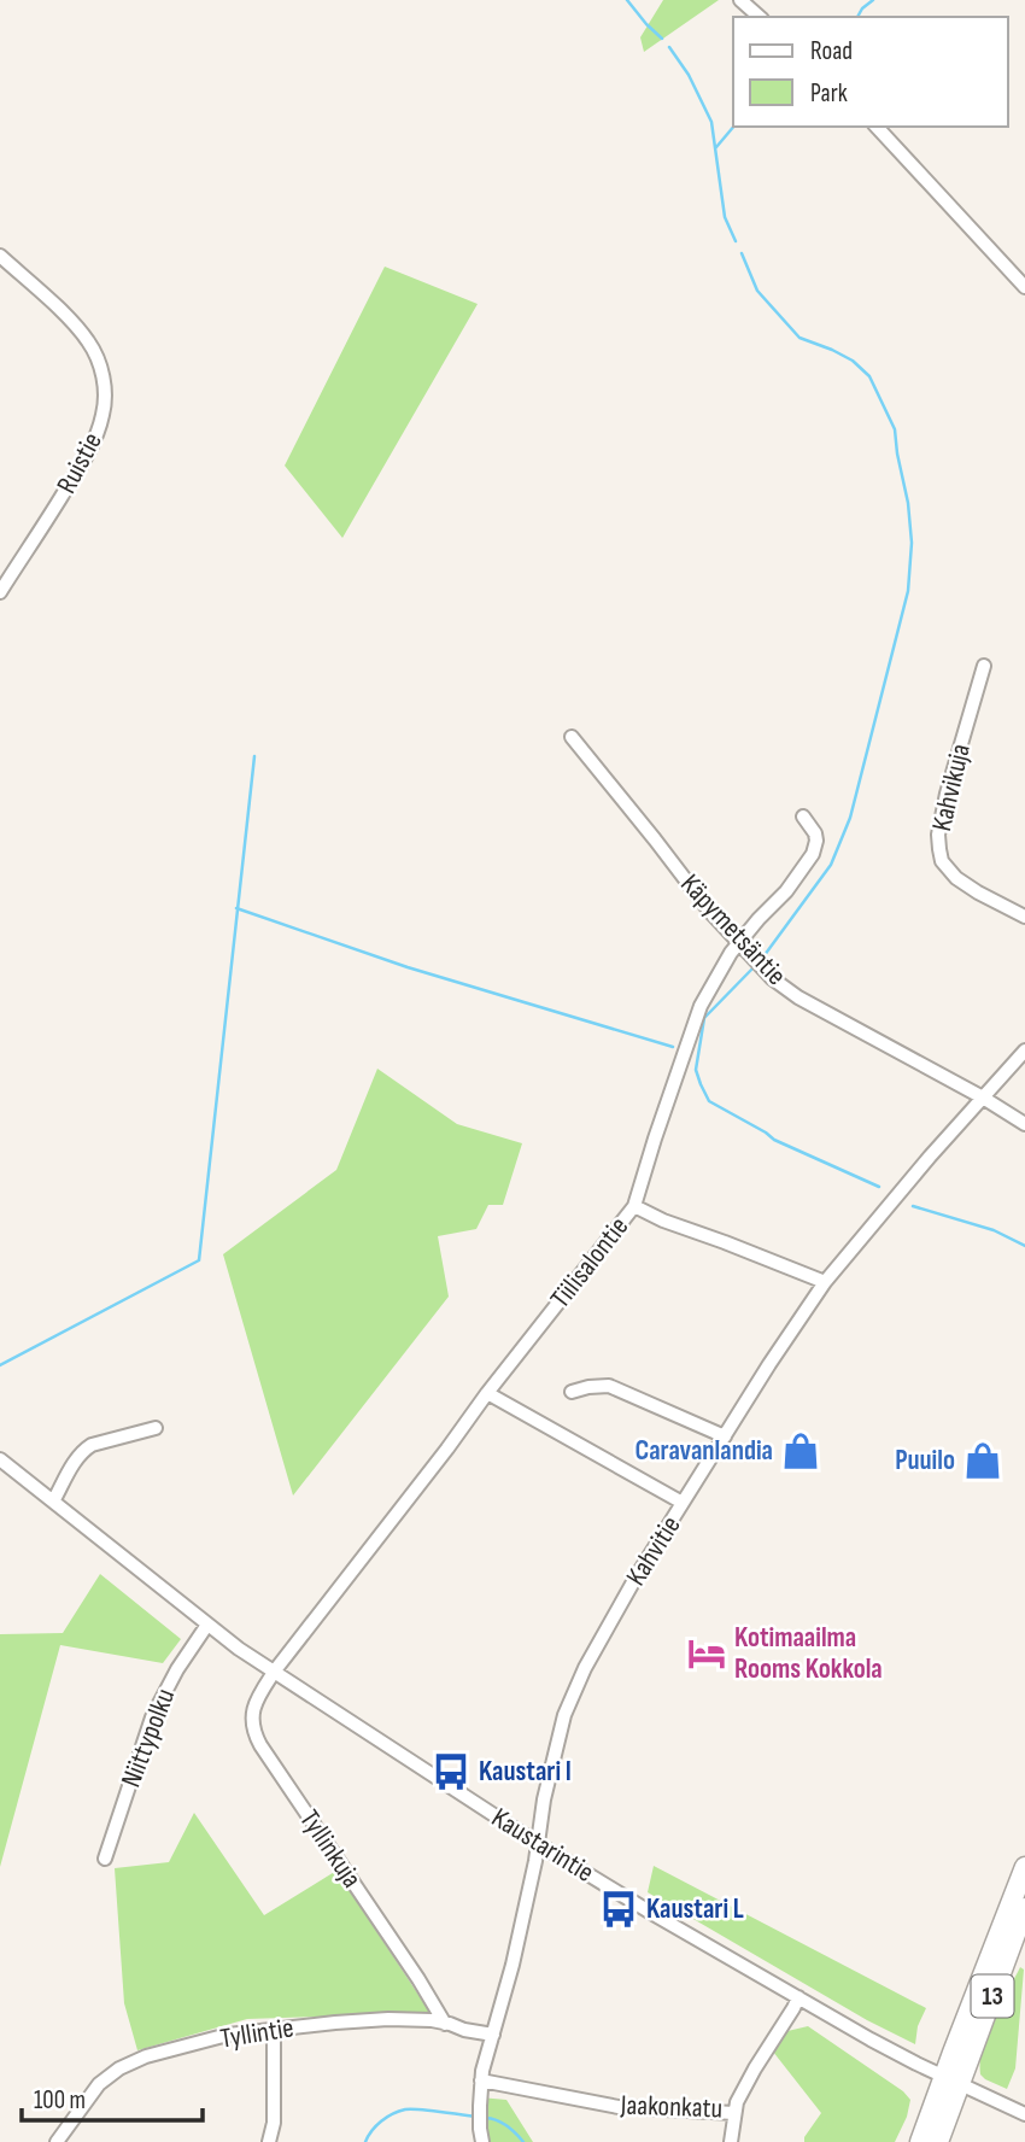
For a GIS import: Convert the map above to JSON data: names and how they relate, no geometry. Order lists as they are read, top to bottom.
{
  "streets": {
    "highway": ["13"],
    "street": [
      "Ruistie",
      "Kahvikuja",
      "Käpymetsäntie",
      "Tiilisalontie",
      "Kahvitie",
      "Niittypolku",
      "Kaustarintie",
      "Tyllinkuja",
      "Tyllintie",
      "Jaakonkatu"
    ]
  },
  "crossings": [
    ["Käpymetsäntie", "Tiilisalontie"],
    ["Käpymetsäntie", "Kahvitie"],
    ["Tiilisalontie", "Kaustarintie"],
    ["Tiilisalontie", "Tyllinkuja"],
    ["Kahvitie", "Kaustarintie"],
    ["Kahvitie", "Tyllintie"],
    ["Kahvitie", "Jaakonkatu"],
    ["Niittypolku", "Kaustarintie"],
    ["Kaustarintie", "Tyllinkuja"],
    ["Kaustarintie", "13"],
    ["Kaustarintie", "Jaakonkatu"],
    ["Tyllinkuja", "Tyllintie"]
  ],
  "places": {
    "shop": ["Caravanlandia", "Puuilo"],
    "hotel": ["Kotimaailma Rooms Kokkola"],
    "bus stop": ["Kaustari I", "Kaustari L"]
  },
  "legend": ["Road", "Park"],
  "scale_bar": "100 m"
}
